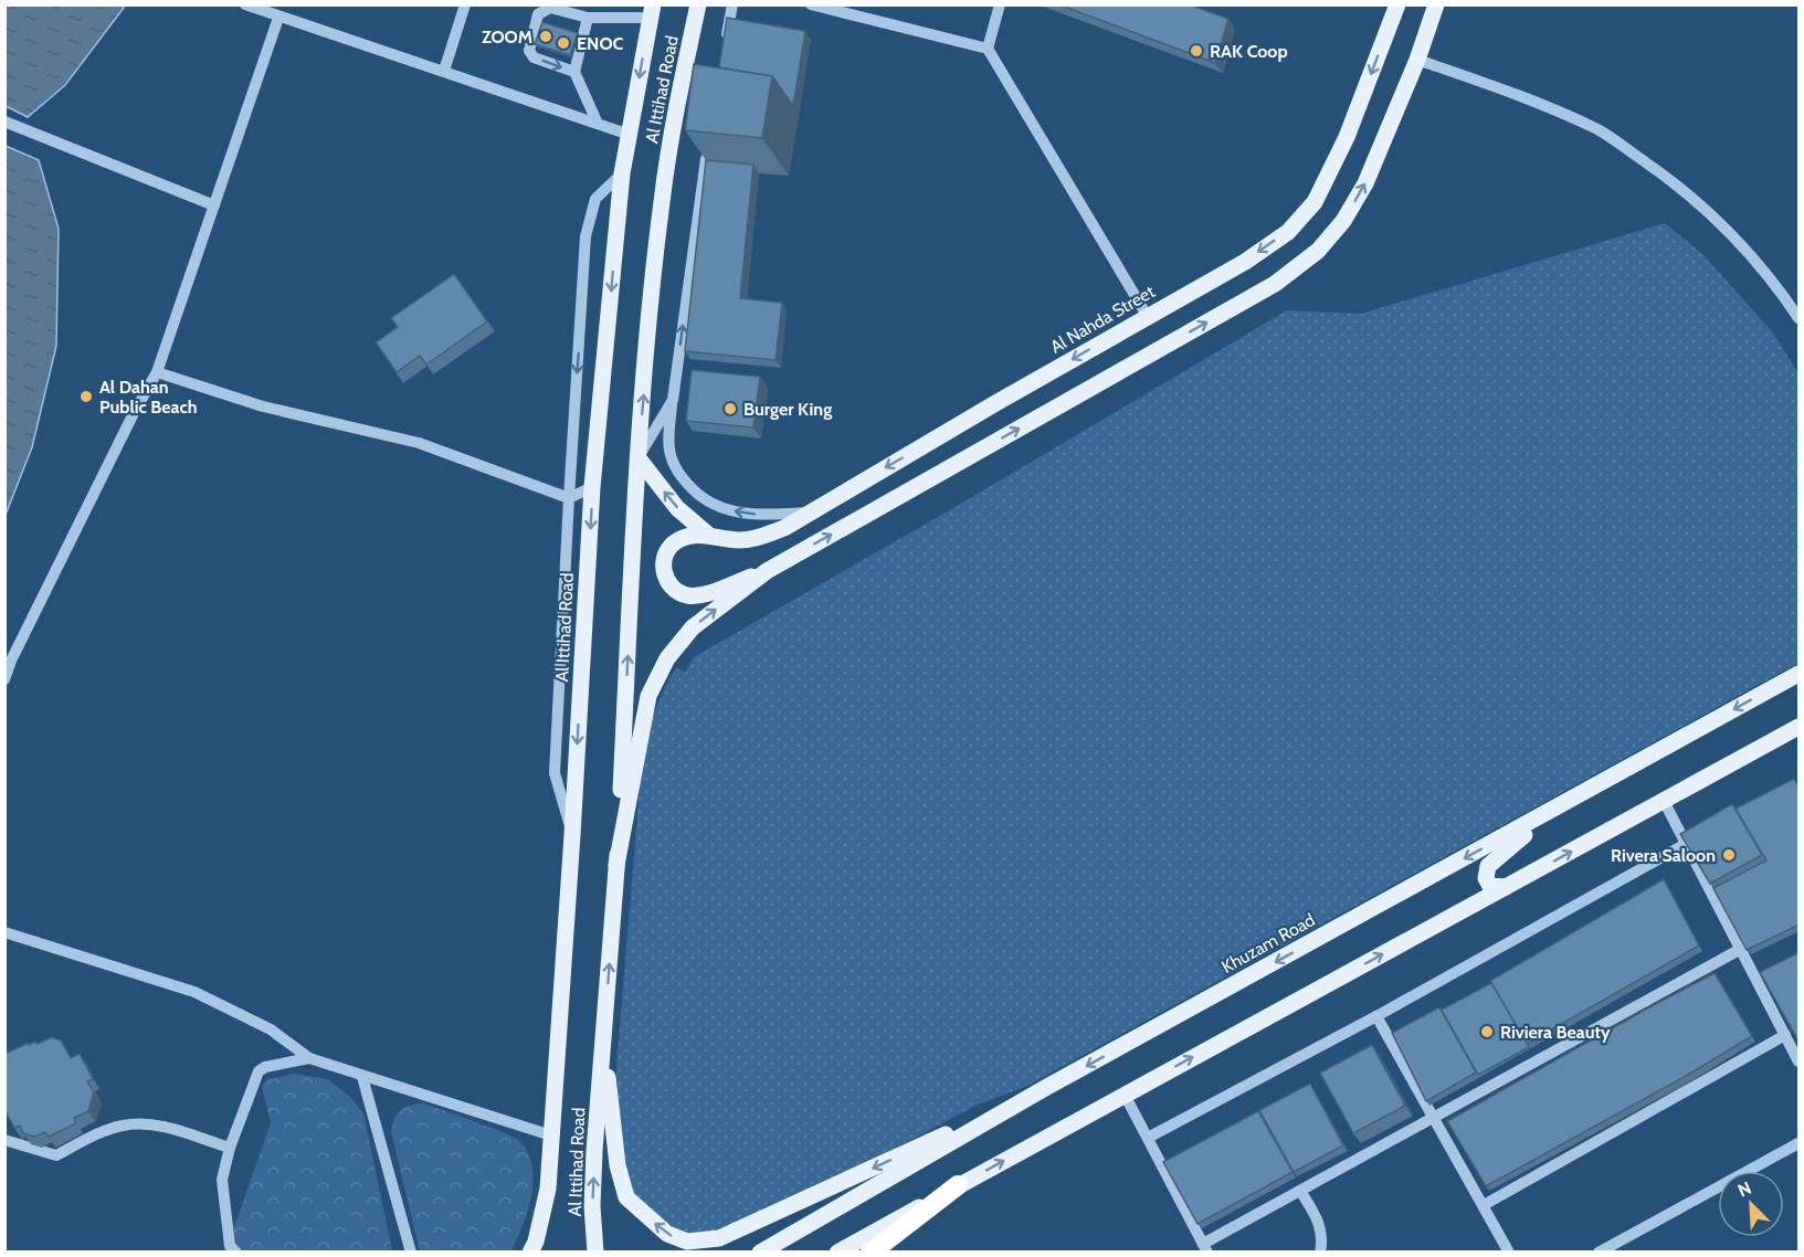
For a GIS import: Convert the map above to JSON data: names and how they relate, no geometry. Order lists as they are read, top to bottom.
{
  "streets": {
    "main road": ["Al Ittihad Road", "Al Nahda Street", "Khuzam Road"]
  },
  "places": [
    "ZOOM",
    "ENOC",
    "RAK Coop",
    "Al Dahan Public Beach",
    "Burger King",
    "Rivera Saloon",
    "Riviera Beauty"
  ],
  "north": "top left"
}
